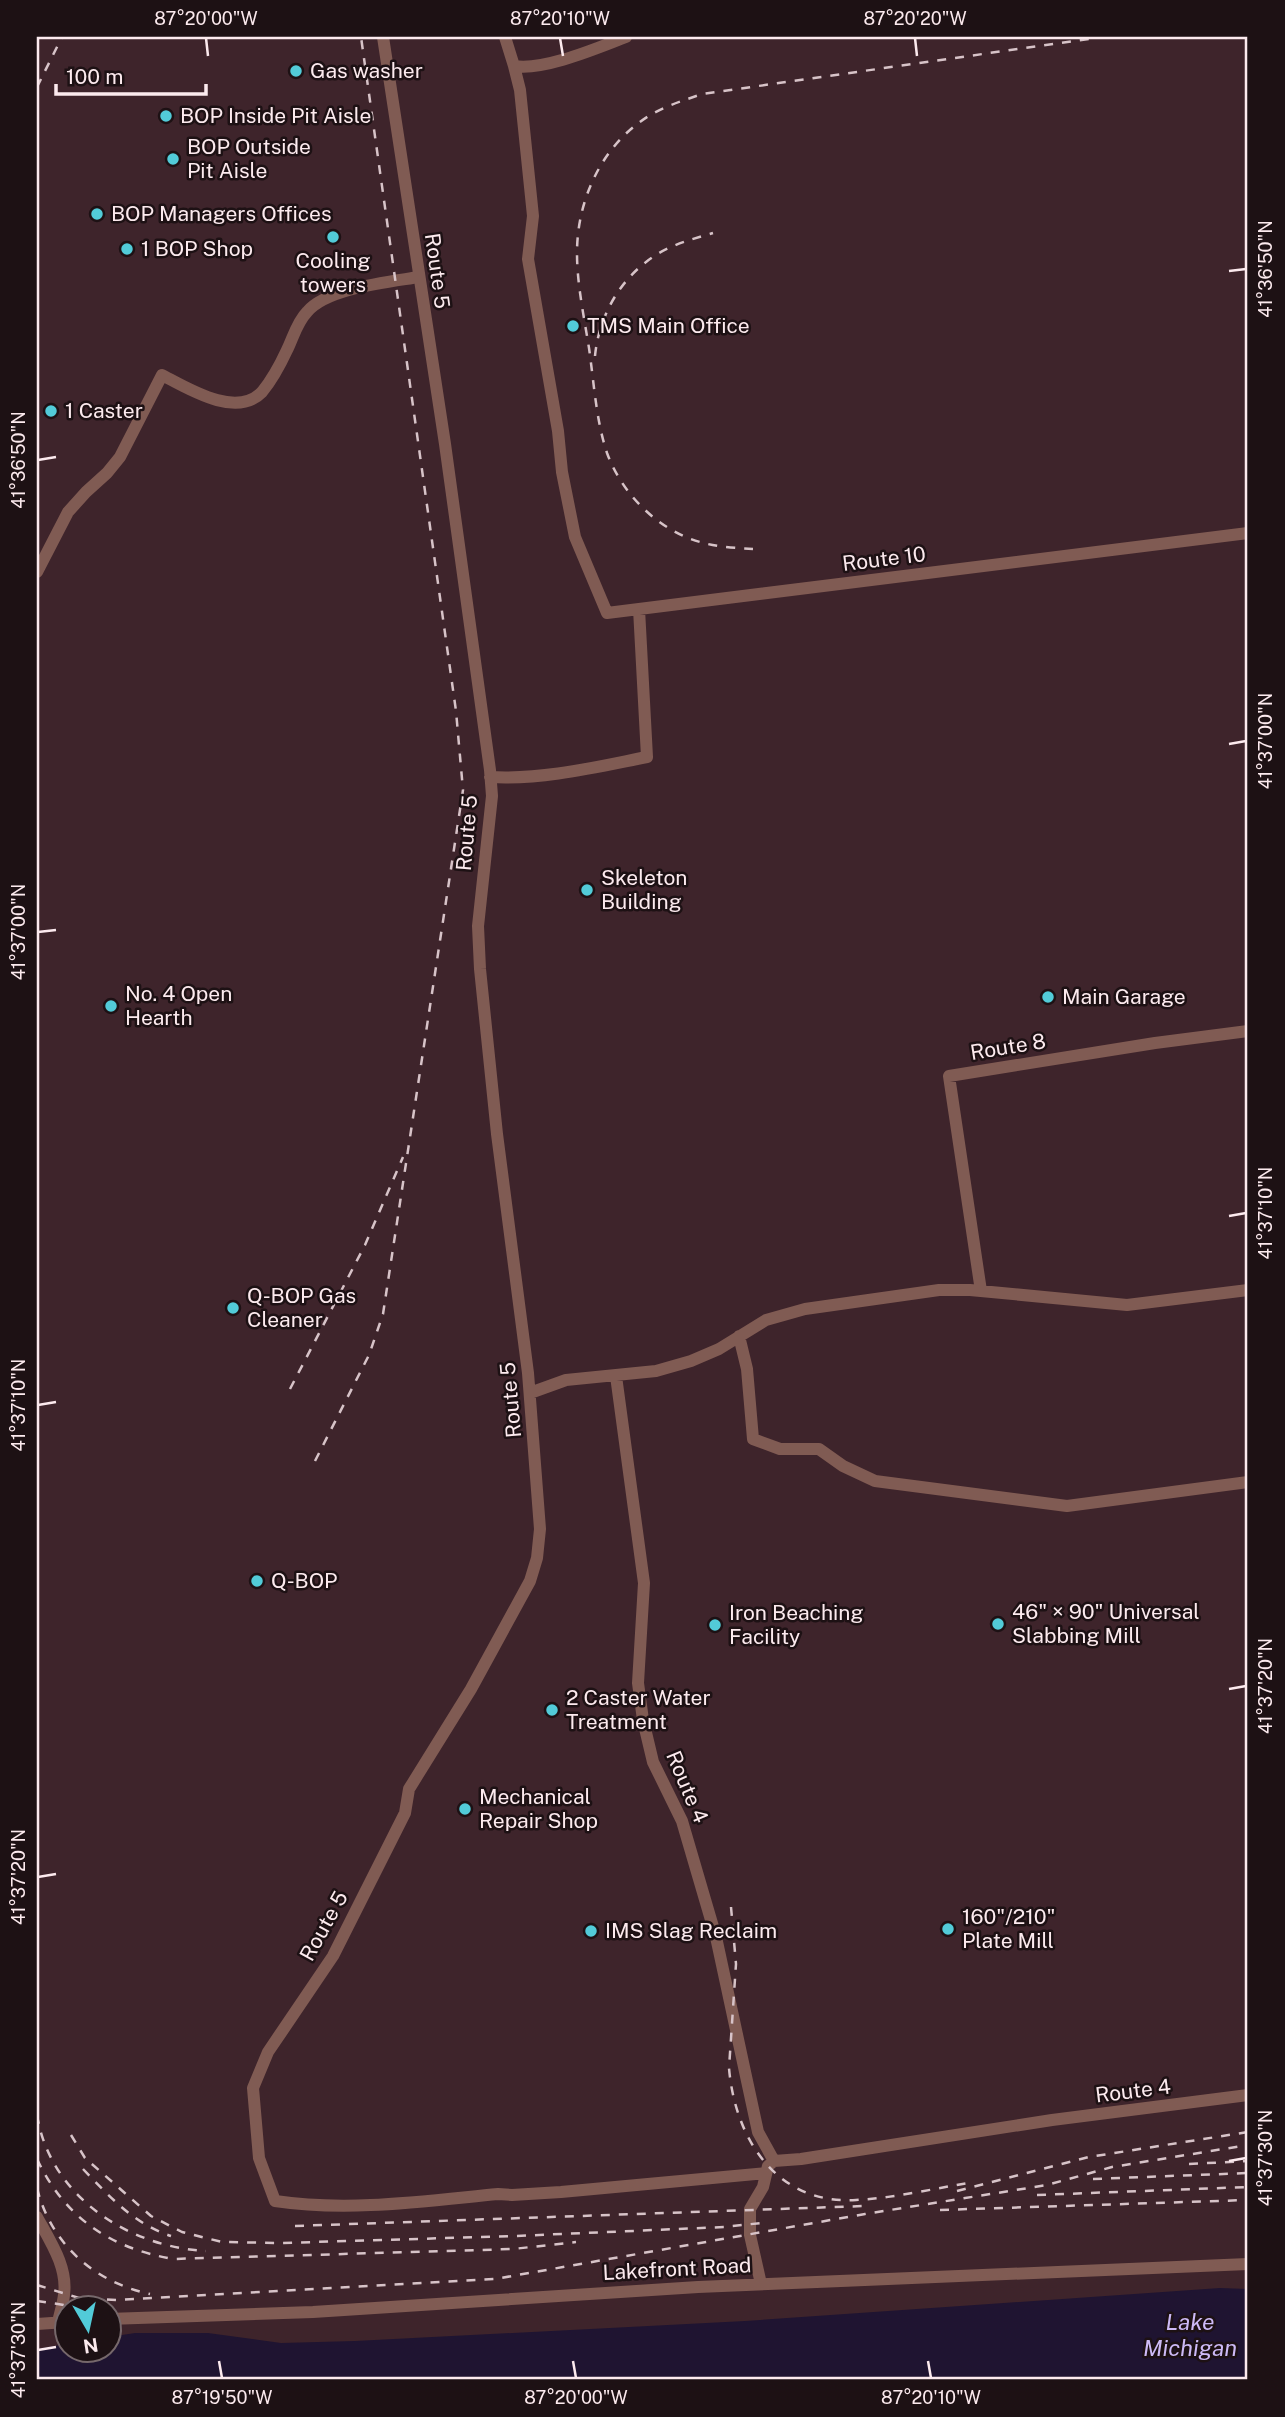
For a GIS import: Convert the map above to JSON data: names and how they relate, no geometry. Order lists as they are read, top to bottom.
{
  "streets": {
    "street": [
      "Route 5",
      "Route 10",
      "Route 8",
      "Route 4",
      "Lakefront Road"
    ]
  },
  "water": ["Lake Michigan"],
  "places": [
    "Gas washer",
    "BOP Inside Pit Aisle",
    "BOP Outside Pit Aisle",
    "BOP Managers Offices",
    "Cooling towers",
    "1 BOP Shop",
    "TMS Main Office",
    "1 Caster",
    "Skeleton Building",
    "Main Garage",
    "No. 4 Open Hearth",
    "Q-BOP Gas Cleaner",
    "Q-BOP",
    "46\" × 90\" Universal Slabbing Mill",
    "Iron Beaching Facility",
    "2 Caster Water Treatment",
    "Mechanical Repair Shop",
    "160\"/210\" Plate Mill",
    "IMS Slag Reclaim"
  ],
  "scale_bar": "100 m",
  "north": "bottom",
  "coordinates": [
    "87°20'00\"W",
    "87°20'10\"W",
    "87°20'20\"W",
    "41°36'50\"N",
    "41°37'00\"N",
    "41°37'10\"N",
    "41°37'20\"N",
    "41°37'30\"N",
    "87°19'50\"W"
  ]
}
